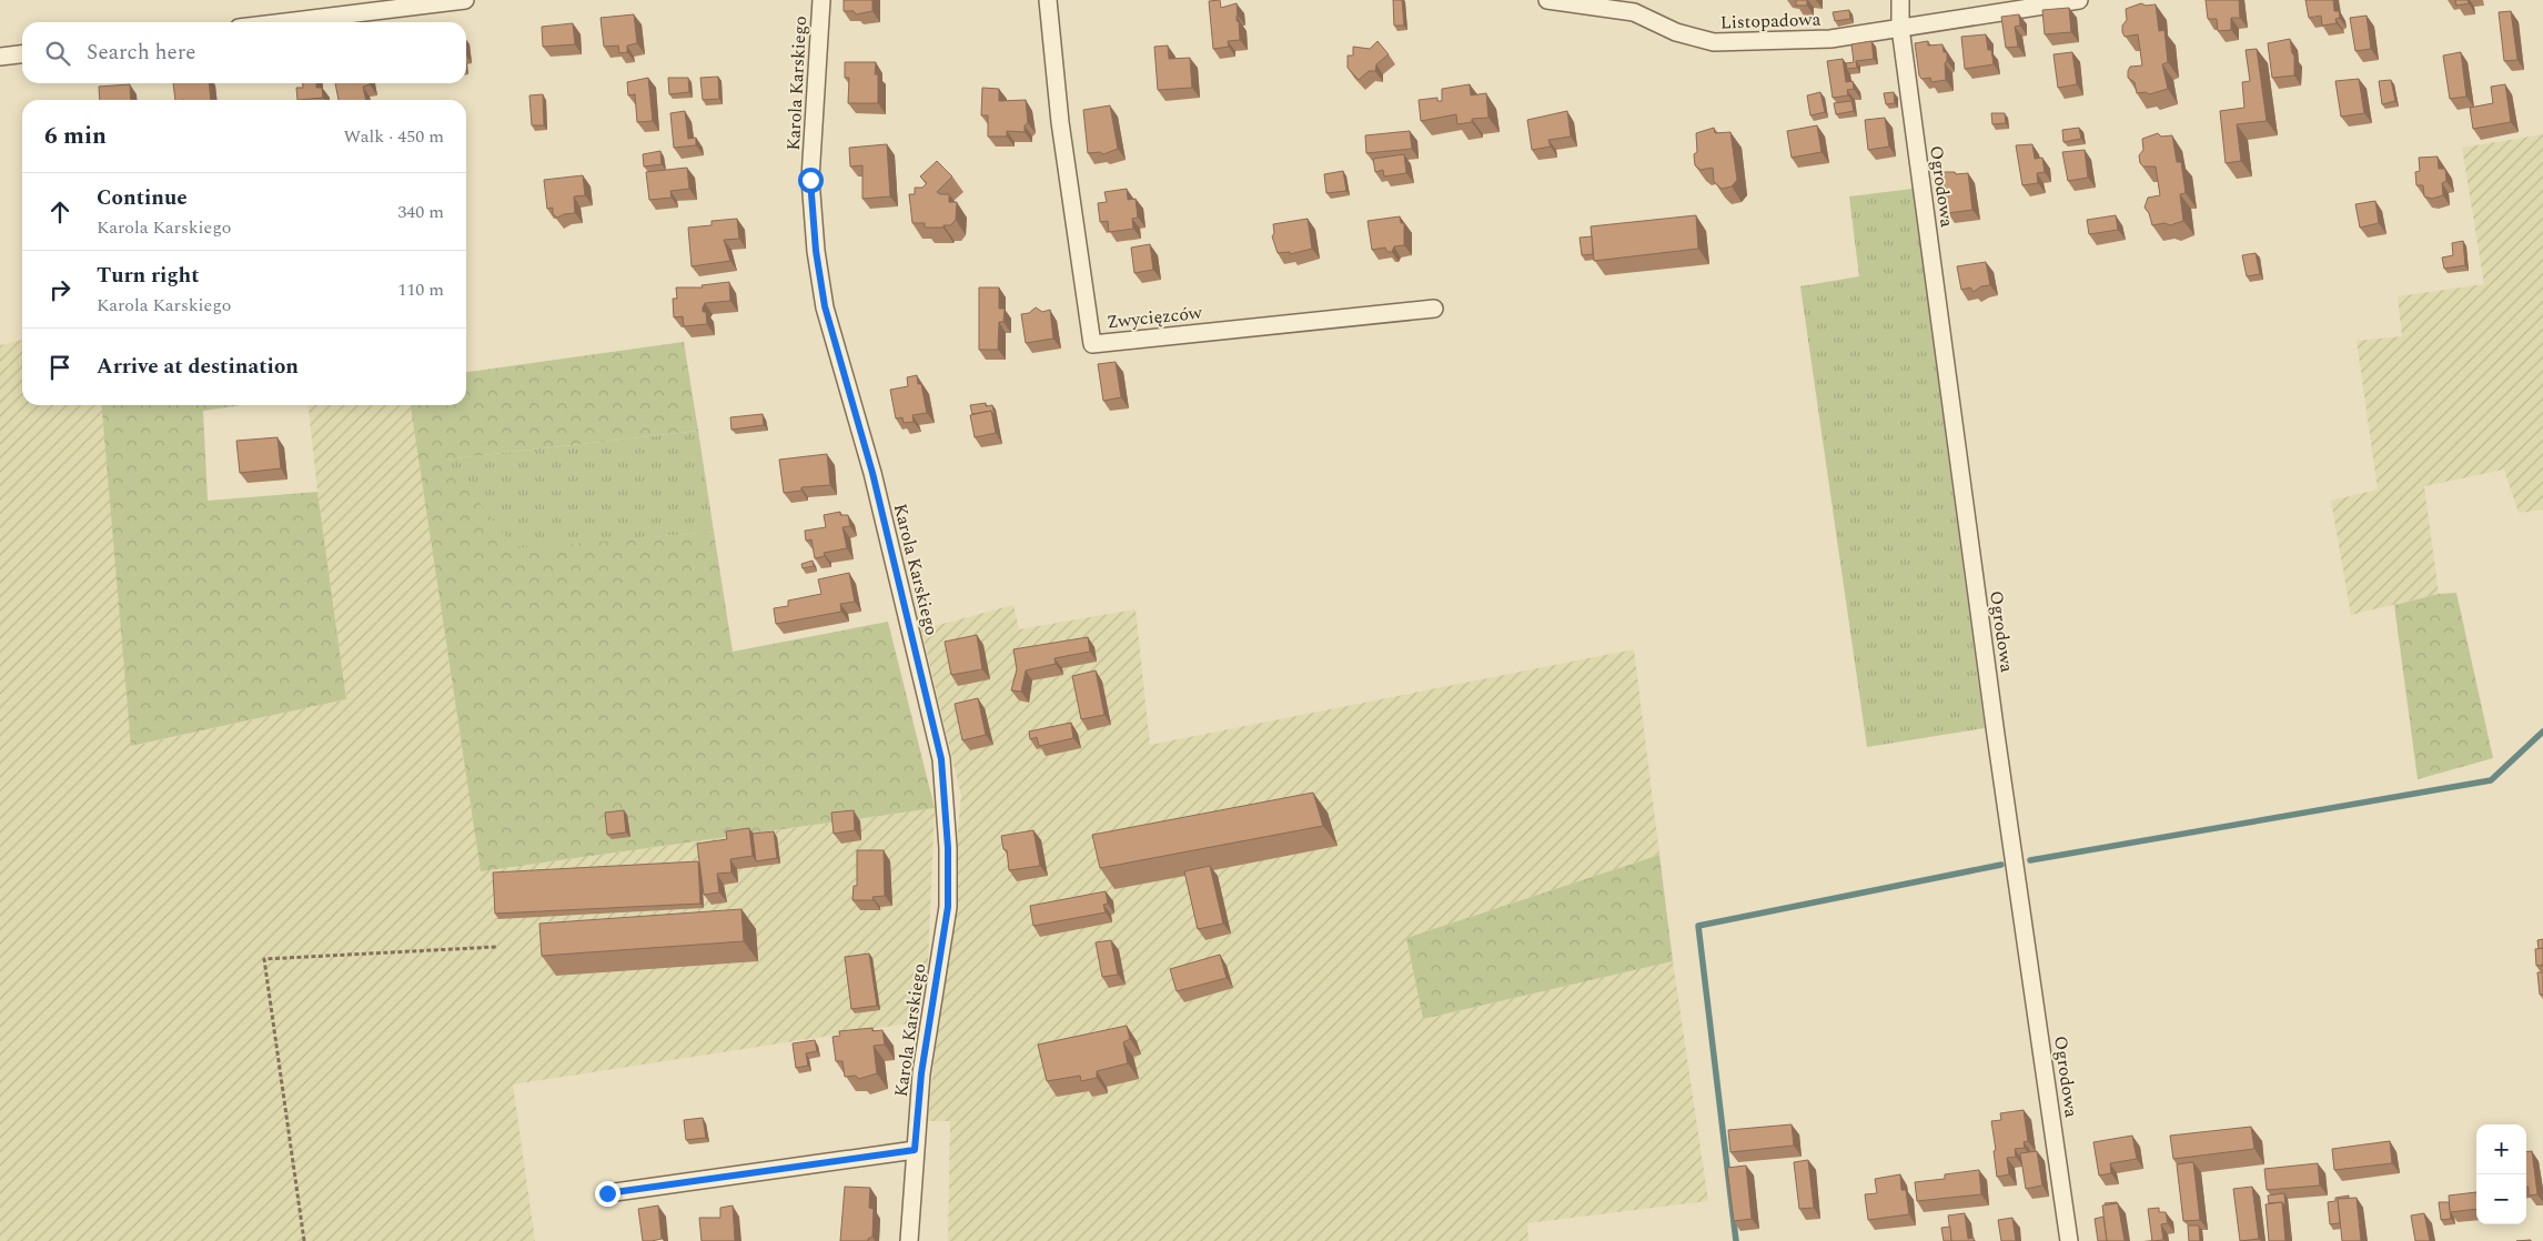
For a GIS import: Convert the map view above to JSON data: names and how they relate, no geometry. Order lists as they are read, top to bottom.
{
  "streets": {
    "street": [
      "Listopadowa",
      "Karola Karskiego",
      "Ogrodowa",
      "Zwycięzców"
    ]
  },
  "crossings": [
    ["Listopadowa", "Ogrodowa"]
  ],
  "page": {
    "search": "Search here",
    "heading": ["6 min", "Walk · 450 m"],
    "list": [
      ["Continue", "Karola Karskiego", "340 m"],
      ["Turn right", "Karola Karskiego", "110 m"],
      "Arrive at destination"
    ],
    "map_buttons": ["+", "−"]
  }
}
